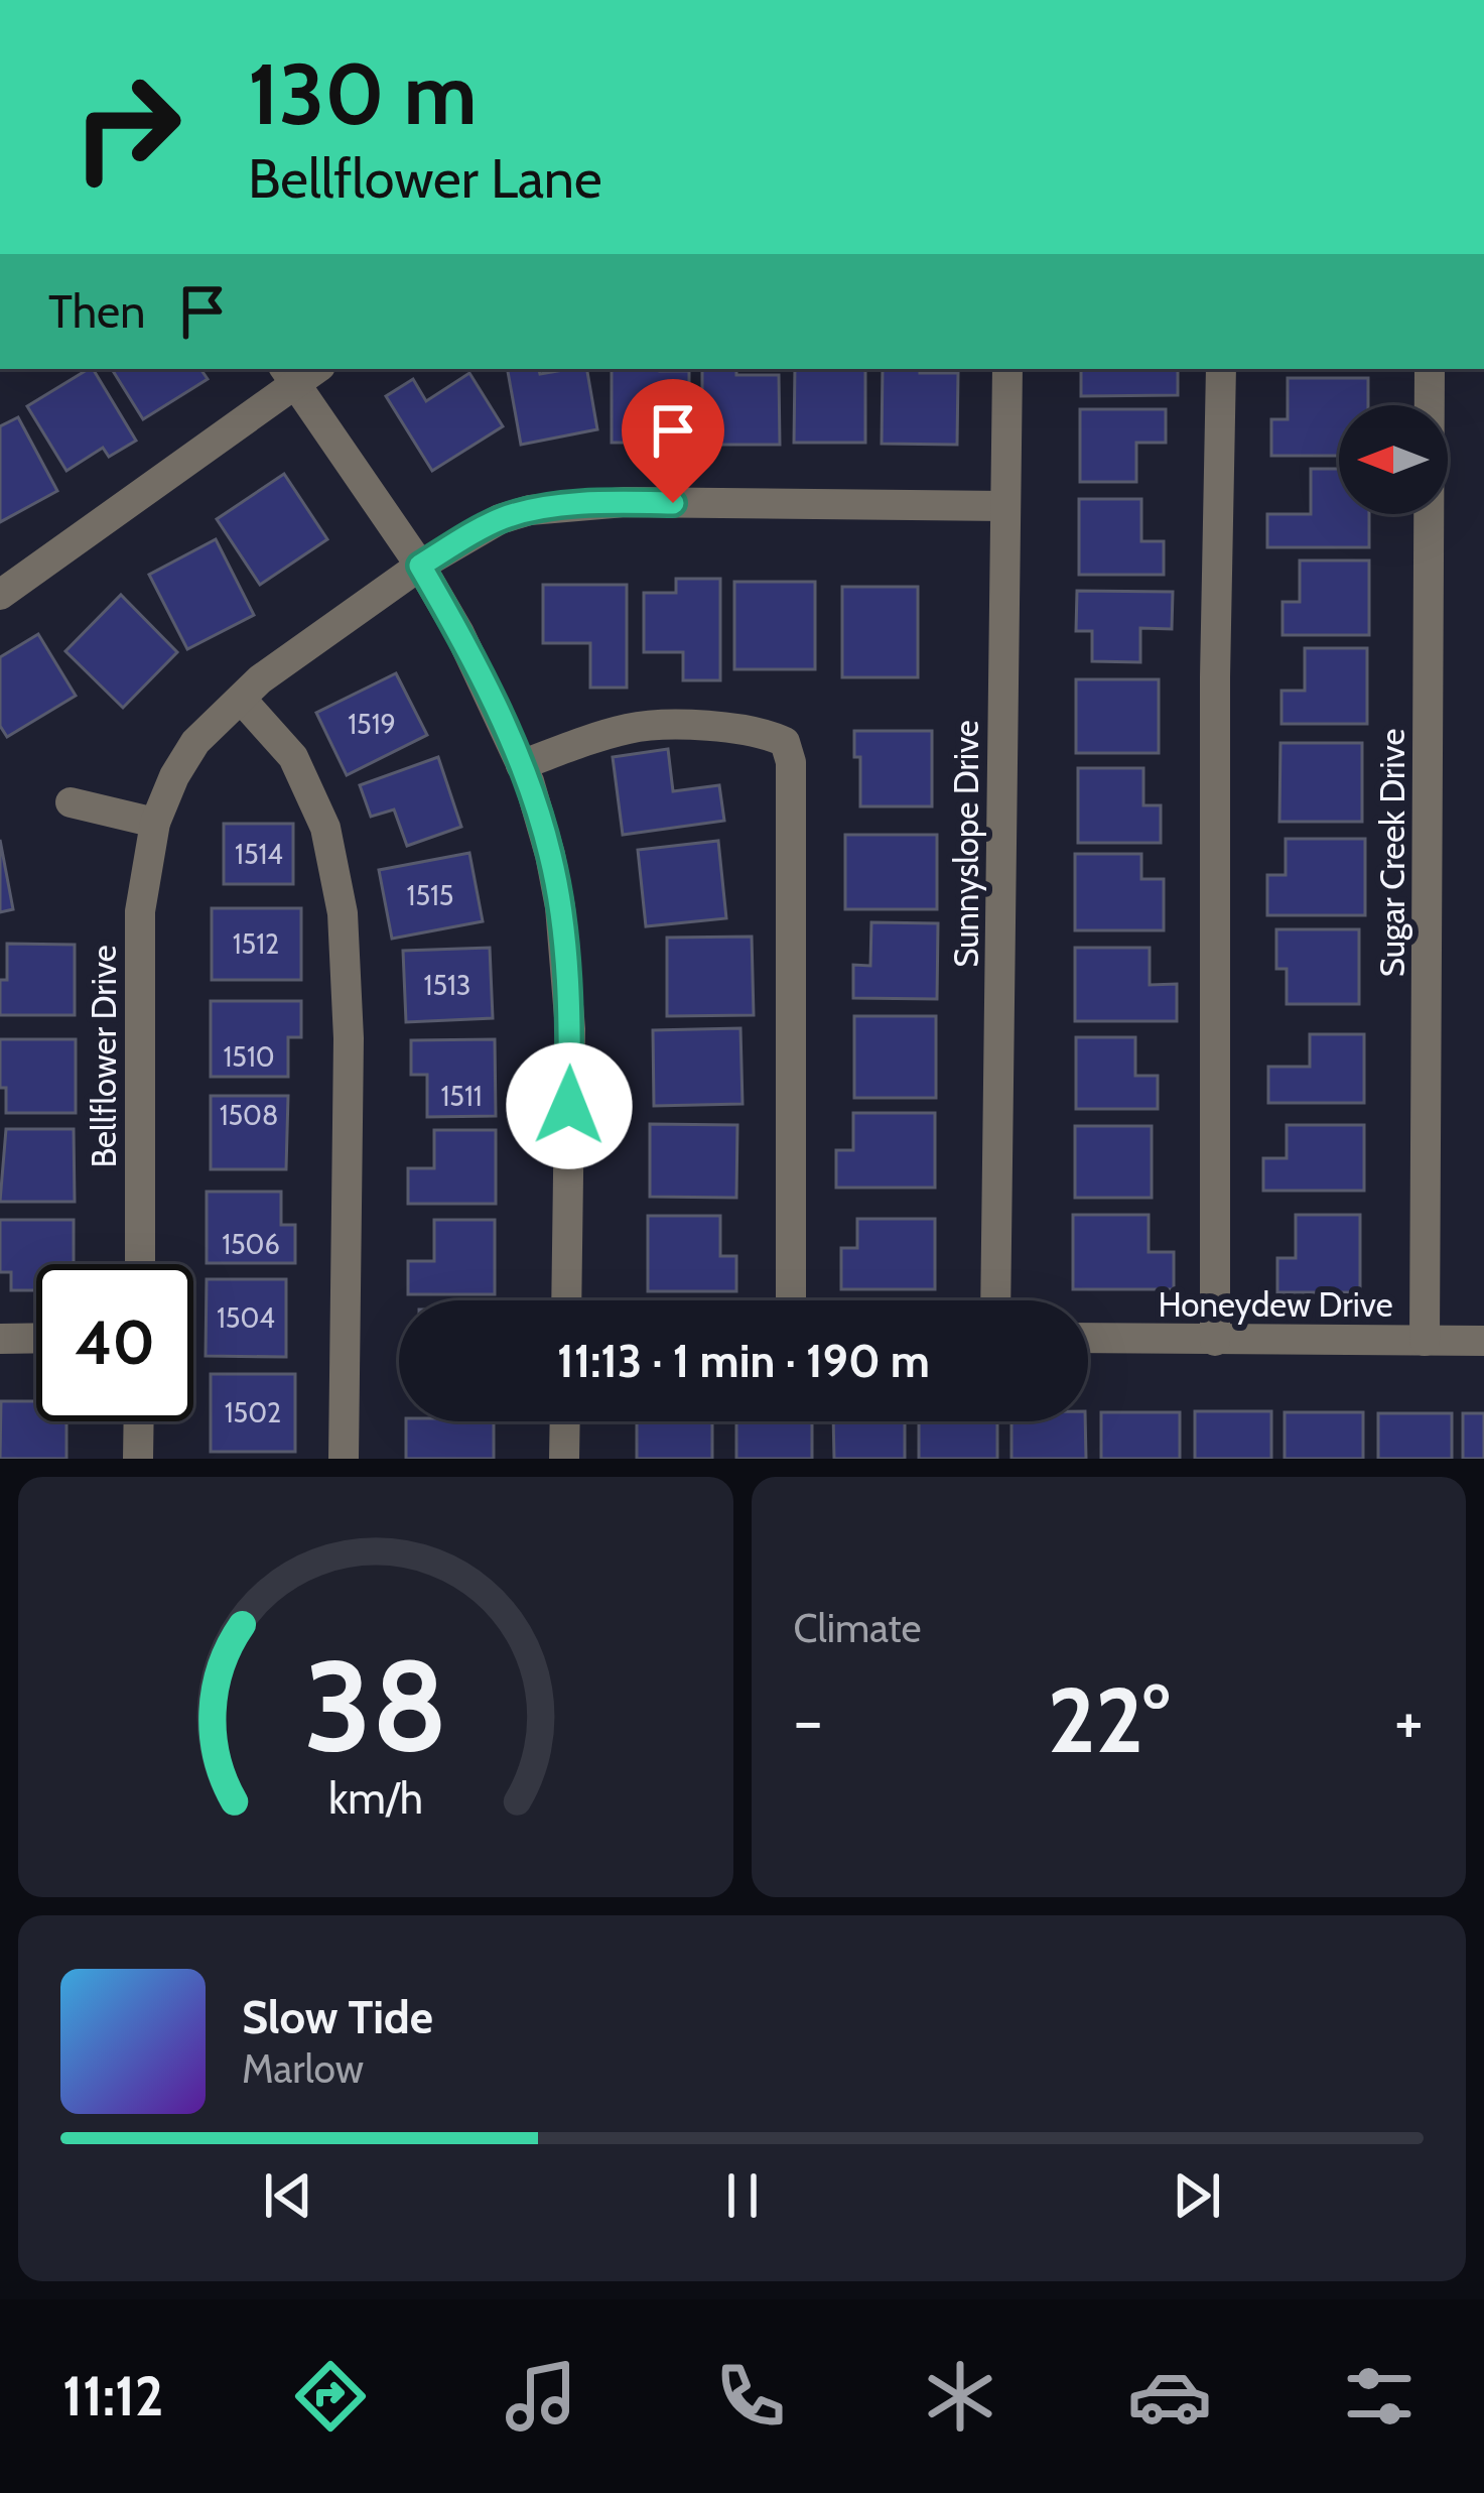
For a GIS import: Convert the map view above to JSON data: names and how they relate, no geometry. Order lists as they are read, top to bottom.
{
  "streets": {
    "street": [
      "Sunnyslope Drive",
      "Sugar Creek Drive",
      "Bellflower Drive",
      "Honeydew Drive"
    ]
  },
  "crossings": [
    ["Sunnyslope Drive", "Bellflower Drive"],
    ["Sugar Creek Drive", "Honeydew Drive"]
  ],
  "house_numbers": [
    "1519",
    "1514",
    "1515",
    "1512",
    "1513",
    "1510",
    "1511",
    "1508",
    "1506",
    "1504",
    "1502"
  ],
  "north": "left",
  "page": {
    "turn": ["130 m", "Bellflower Lane"],
    "then": "Then",
    "limit": "40",
    "trip": "11:13 · 1 min · 190 m",
    "tile": "Climate",
    "heat": ["−", "22°", "+"],
    "song": ["Slow Tide", "Marlow"],
    "tabs": "11:12",
    "gauge": ["38", "km/h"]
  }
}
